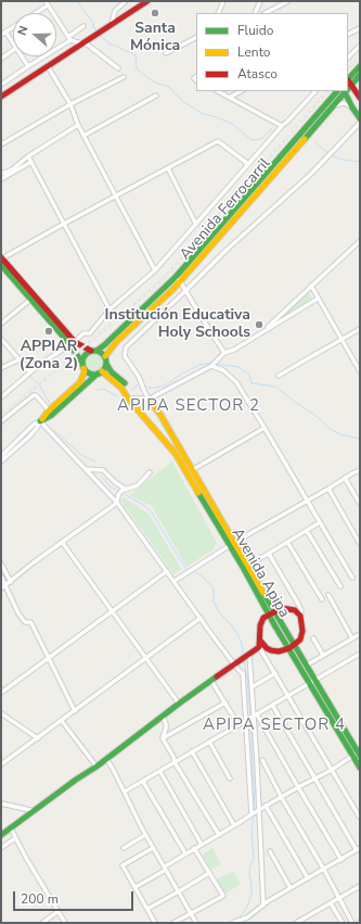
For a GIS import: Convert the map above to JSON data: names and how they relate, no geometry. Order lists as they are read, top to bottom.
{
  "streets": {
    "main road": ["Avenida Ferrocarril", "Avenida Apipa"]
  },
  "crossings": [
    ["Avenida Ferrocarril", "Avenida Apipa"]
  ],
  "districts": ["APIPA SECTOR 2", "APIPA SECTOR 4"],
  "places": ["Santa Mónica", "Institución Educativa Holy Schools", "APPIAR (Zona 2)"],
  "legend": ["Fluido", "Lento", "Atasco"],
  "scale_bar": "200 m",
  "north": "left"
}
